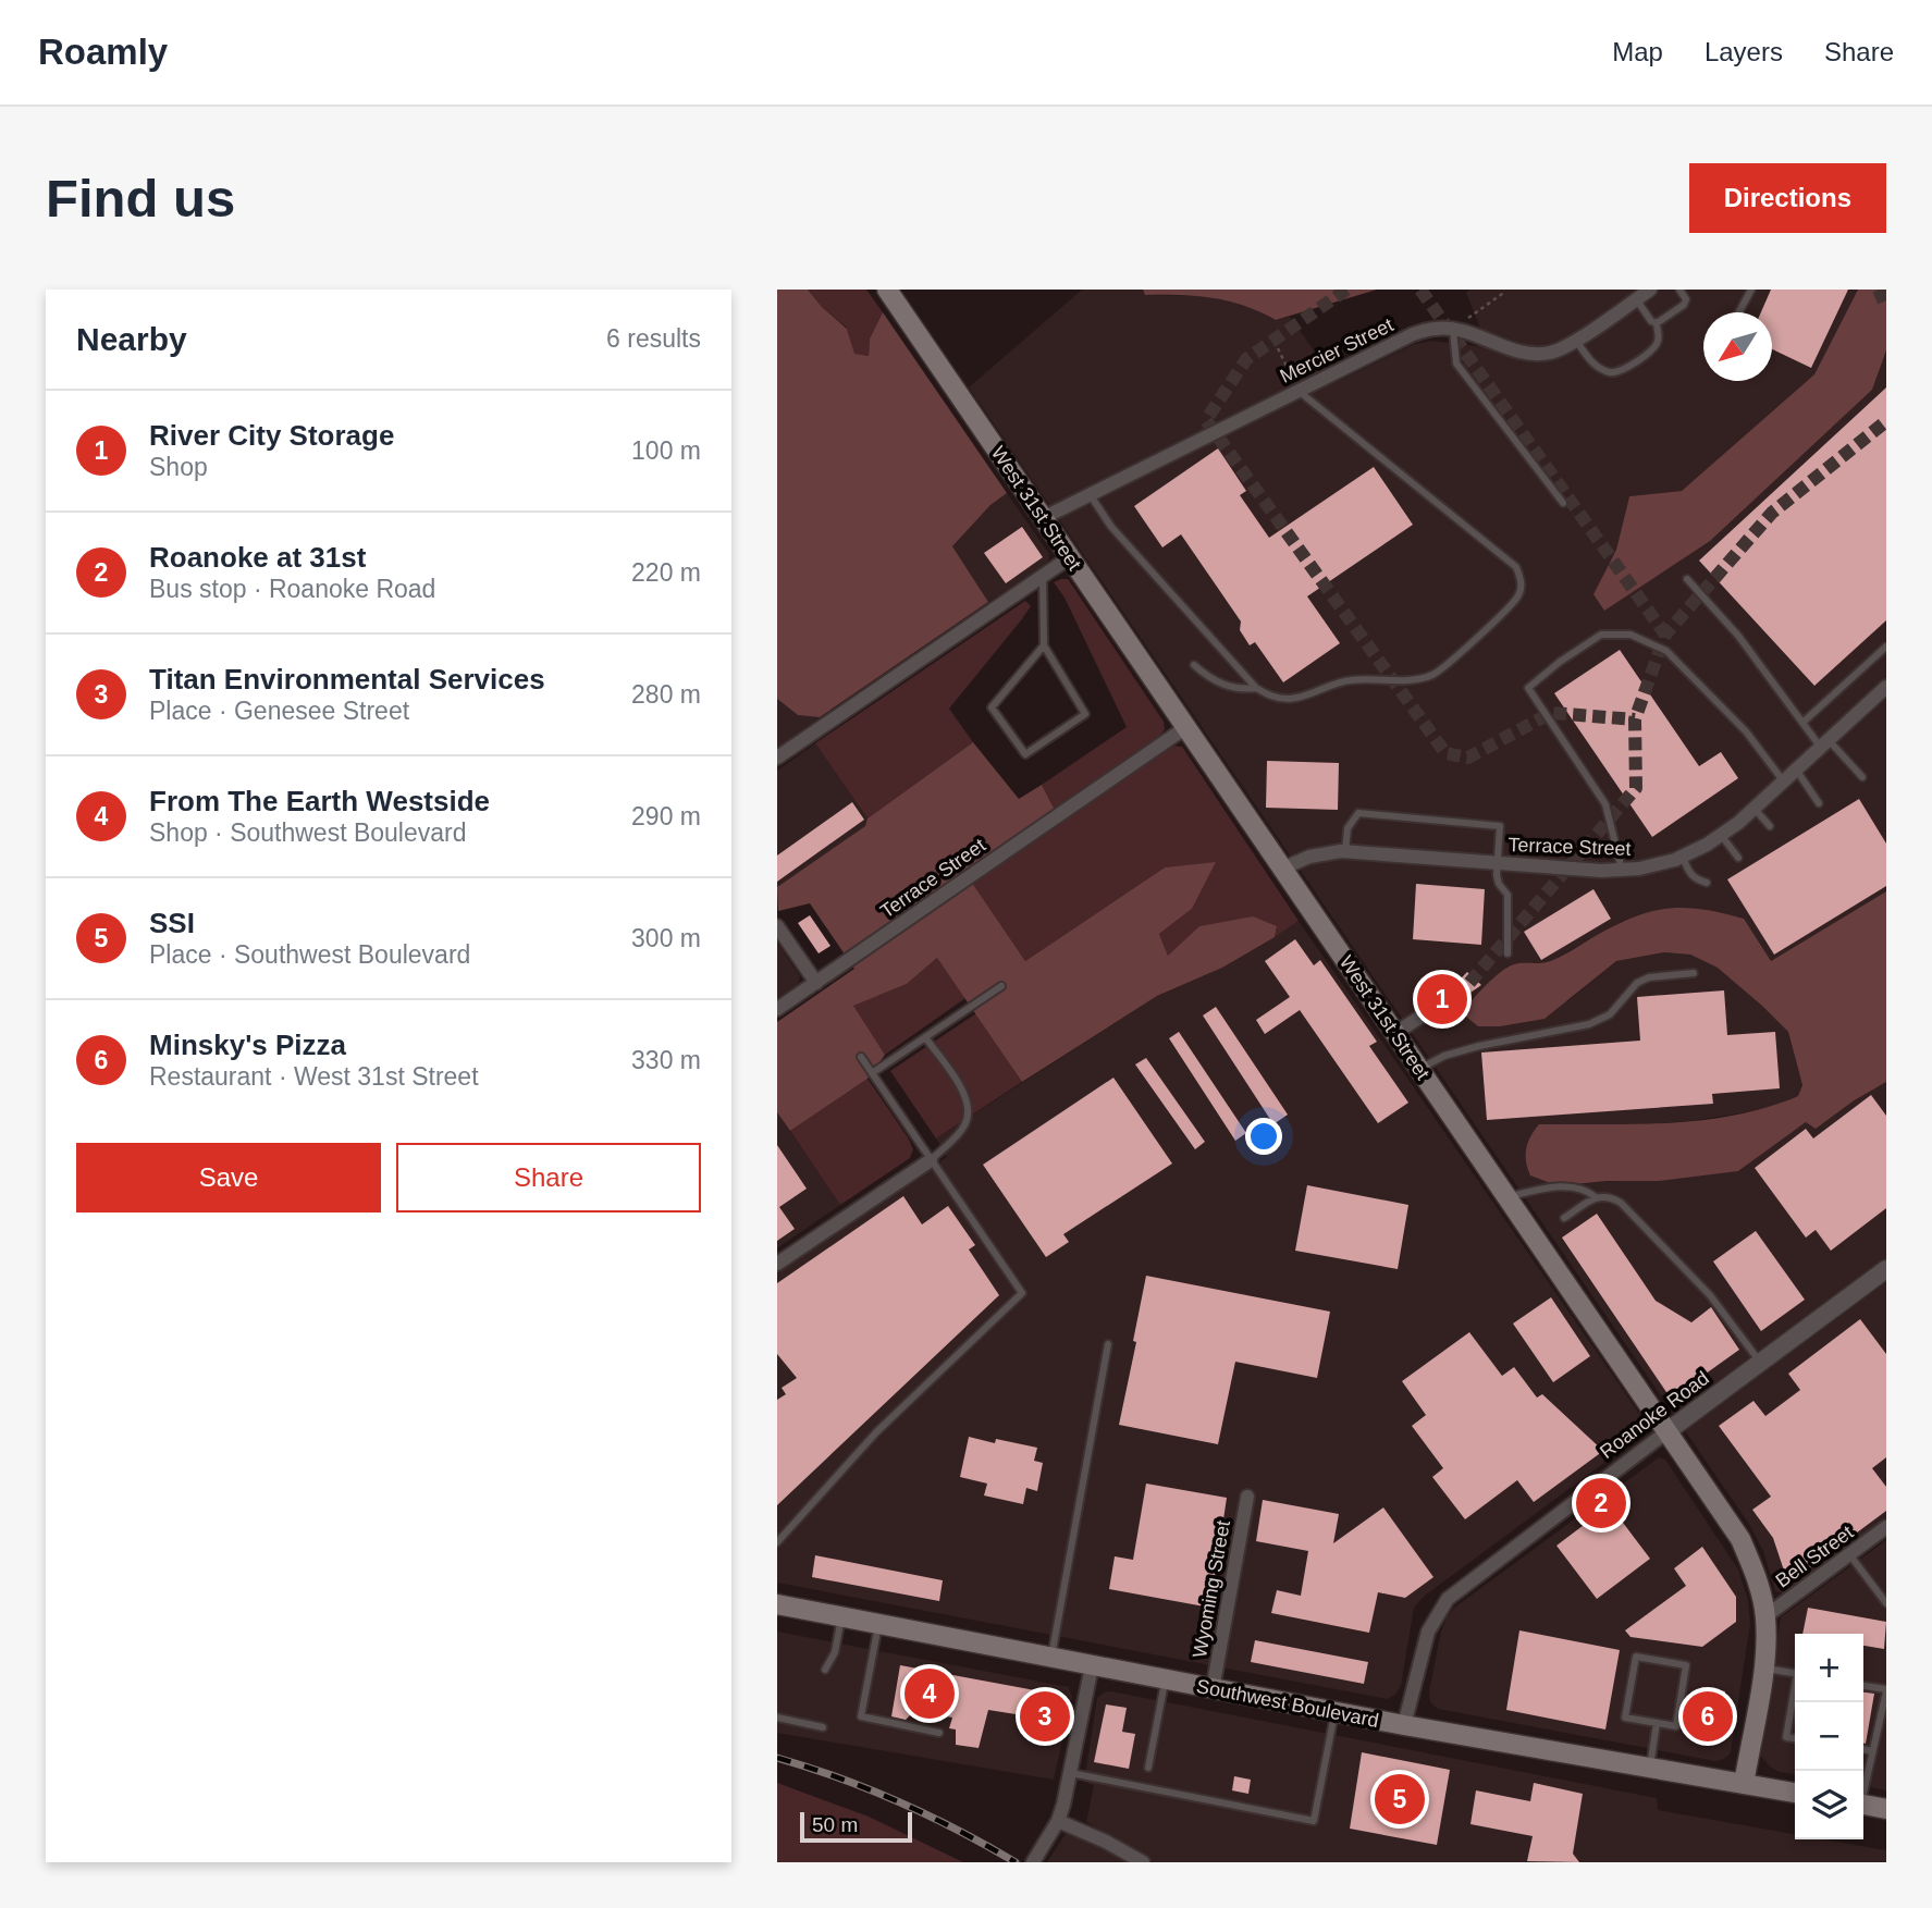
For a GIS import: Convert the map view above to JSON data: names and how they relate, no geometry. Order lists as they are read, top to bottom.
{
  "streets": {
    "main road": ["West 31st Street", "Southwest Boulevard"],
    "street": [
      "Mercier Street",
      "Terrace Street",
      "Roanoke Road",
      "Bell Street",
      "Wyoming Street"
    ]
  },
  "crossings": [
    ["Mercier Street", "West 31st Street"],
    ["West 31st Street", "Terrace Street"],
    ["West 31st Street", "Roanoke Road"],
    ["West 31st Street", "Bell Street"],
    ["West 31st Street", "Southwest Boulevard"],
    ["Roanoke Road", "Southwest Boulevard"],
    ["Wyoming Street", "Southwest Boulevard"]
  ],
  "scale_bar": "50 m",
  "north": "bottom left",
  "page": {
    "header": "Roamly",
    "nav": ["Map", "Layers", "Share"],
    "buttons": [
      "Directions",
      ["Save", "Share"]
    ],
    "title": "Find us",
    "heading": ["Nearby", "6 results"],
    "list": [
      {
        "mark": "1",
        "name": "River City Storage",
        "note": "Shop",
        "value": "100 m"
      },
      {
        "mark": "2",
        "name": "Roanoke at 31st",
        "note": "Bus stop · Roanoke Road",
        "value": "220 m"
      },
      {
        "mark": "3",
        "name": "Titan Environmental Services",
        "note": "Place · Genesee Street",
        "value": "280 m"
      },
      {
        "mark": "4",
        "name": "From The Earth Westside",
        "note": "Shop · Southwest Boulevard",
        "value": "290 m"
      },
      {
        "mark": "5",
        "name": "SSI",
        "note": "Place · Southwest Boulevard",
        "value": "300 m"
      },
      {
        "mark": "6",
        "name": "Minsky's Pizza",
        "note": "Restaurant · West 31st Street",
        "value": "330 m"
      }
    ],
    "pins": [
      "1",
      "2",
      "4",
      "3",
      "6",
      "5"
    ],
    "map_buttons": ["+", "−"],
    "scale": "50 m"
  }
}
